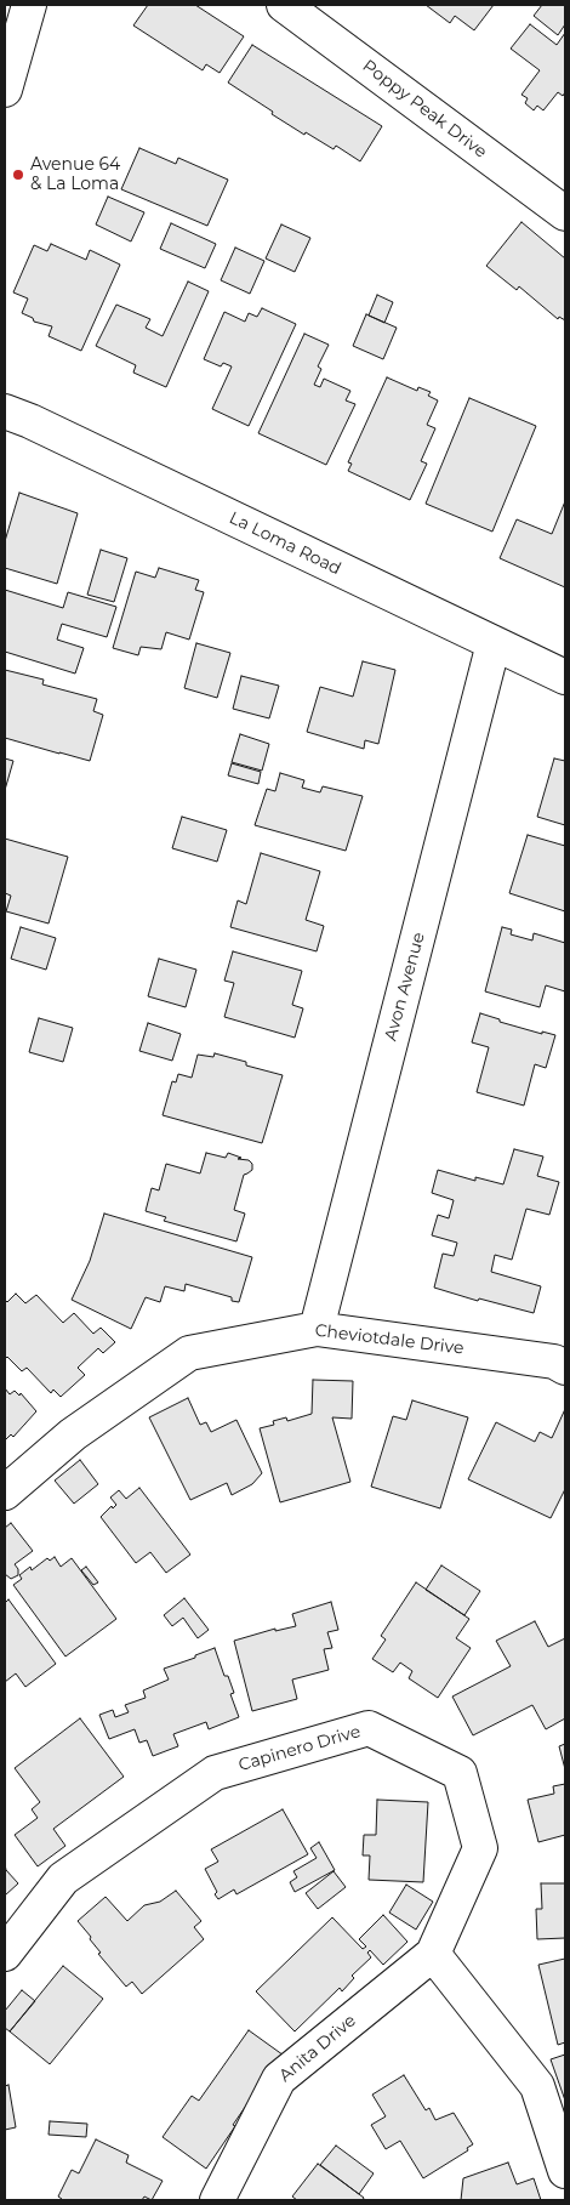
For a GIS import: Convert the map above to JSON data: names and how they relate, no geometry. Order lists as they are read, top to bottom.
{
  "streets": {
    "street": [
      "Poppy Peak Drive",
      "La Loma Road",
      "Avon Avenue",
      "Cheviotdale Drive",
      "Capinero Drive",
      "Anita Drive"
    ]
  },
  "crossings": [
    ["La Loma Road", "Avon Avenue"],
    ["Avon Avenue", "Cheviotdale Drive"],
    ["Capinero Drive", "Anita Drive"]
  ],
  "places": ["Avenue 64 & La Loma"]
}
